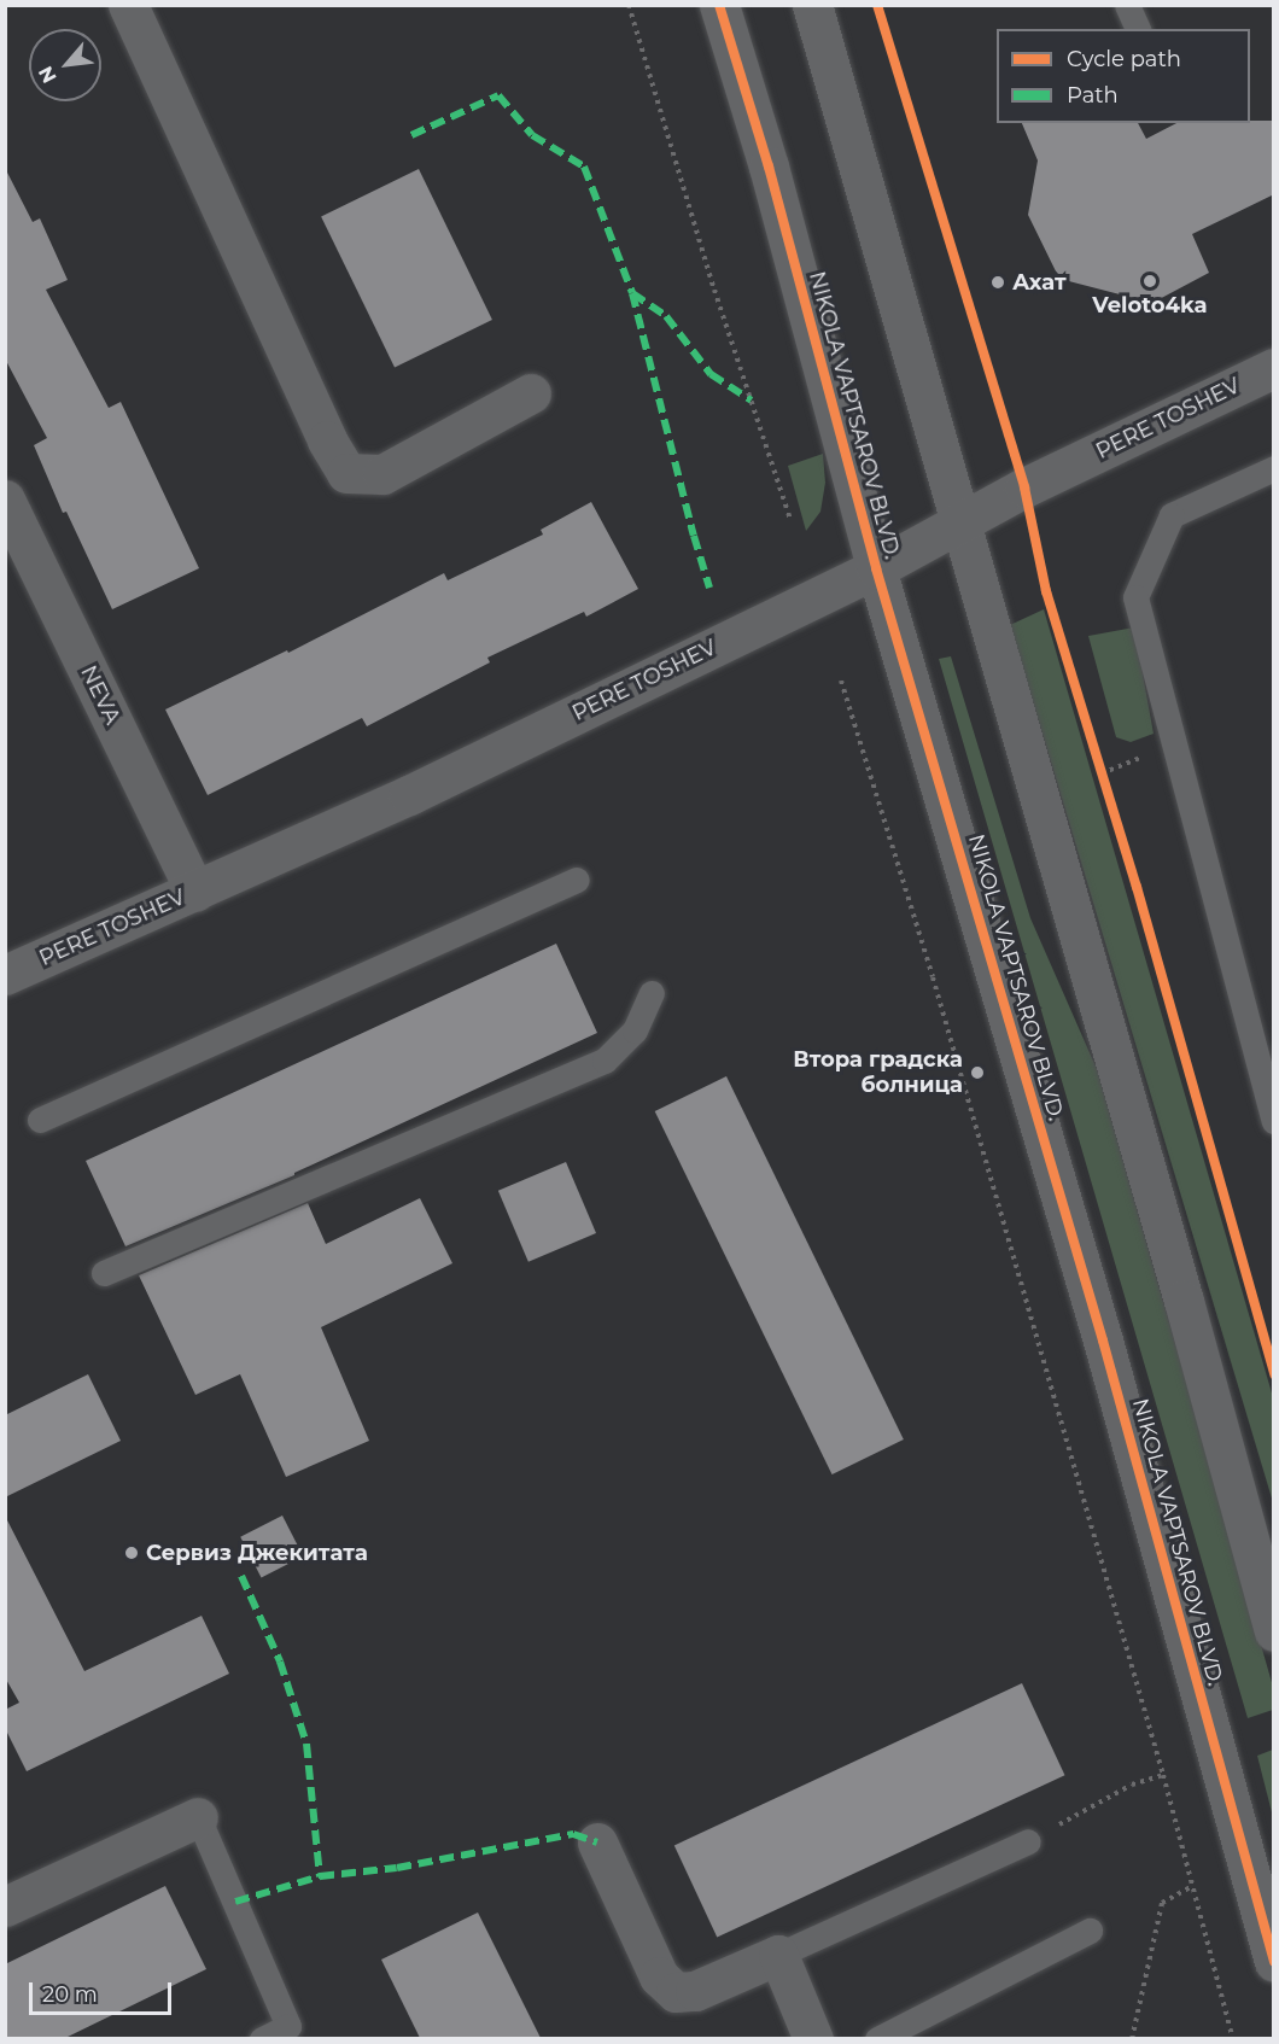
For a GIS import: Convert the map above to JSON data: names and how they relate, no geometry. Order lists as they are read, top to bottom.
{
  "streets": {
    "street": ["NIKOLA VAPTSAROV BLVD.", "PERE TOSHEV", "NEVA"]
  },
  "crossings": [
    ["NIKOLA VAPTSAROV BLVD.", "PERE TOSHEV"],
    ["PERE TOSHEV", "NEVA"]
  ],
  "places": [
    "Veloto4ka",
    "Ахат",
    "Втора градска болница",
    "Сервиз Джекитата"
  ],
  "legend": ["Cycle path", "Path"],
  "scale_bar": "20 m",
  "north": "bottom left"
}
